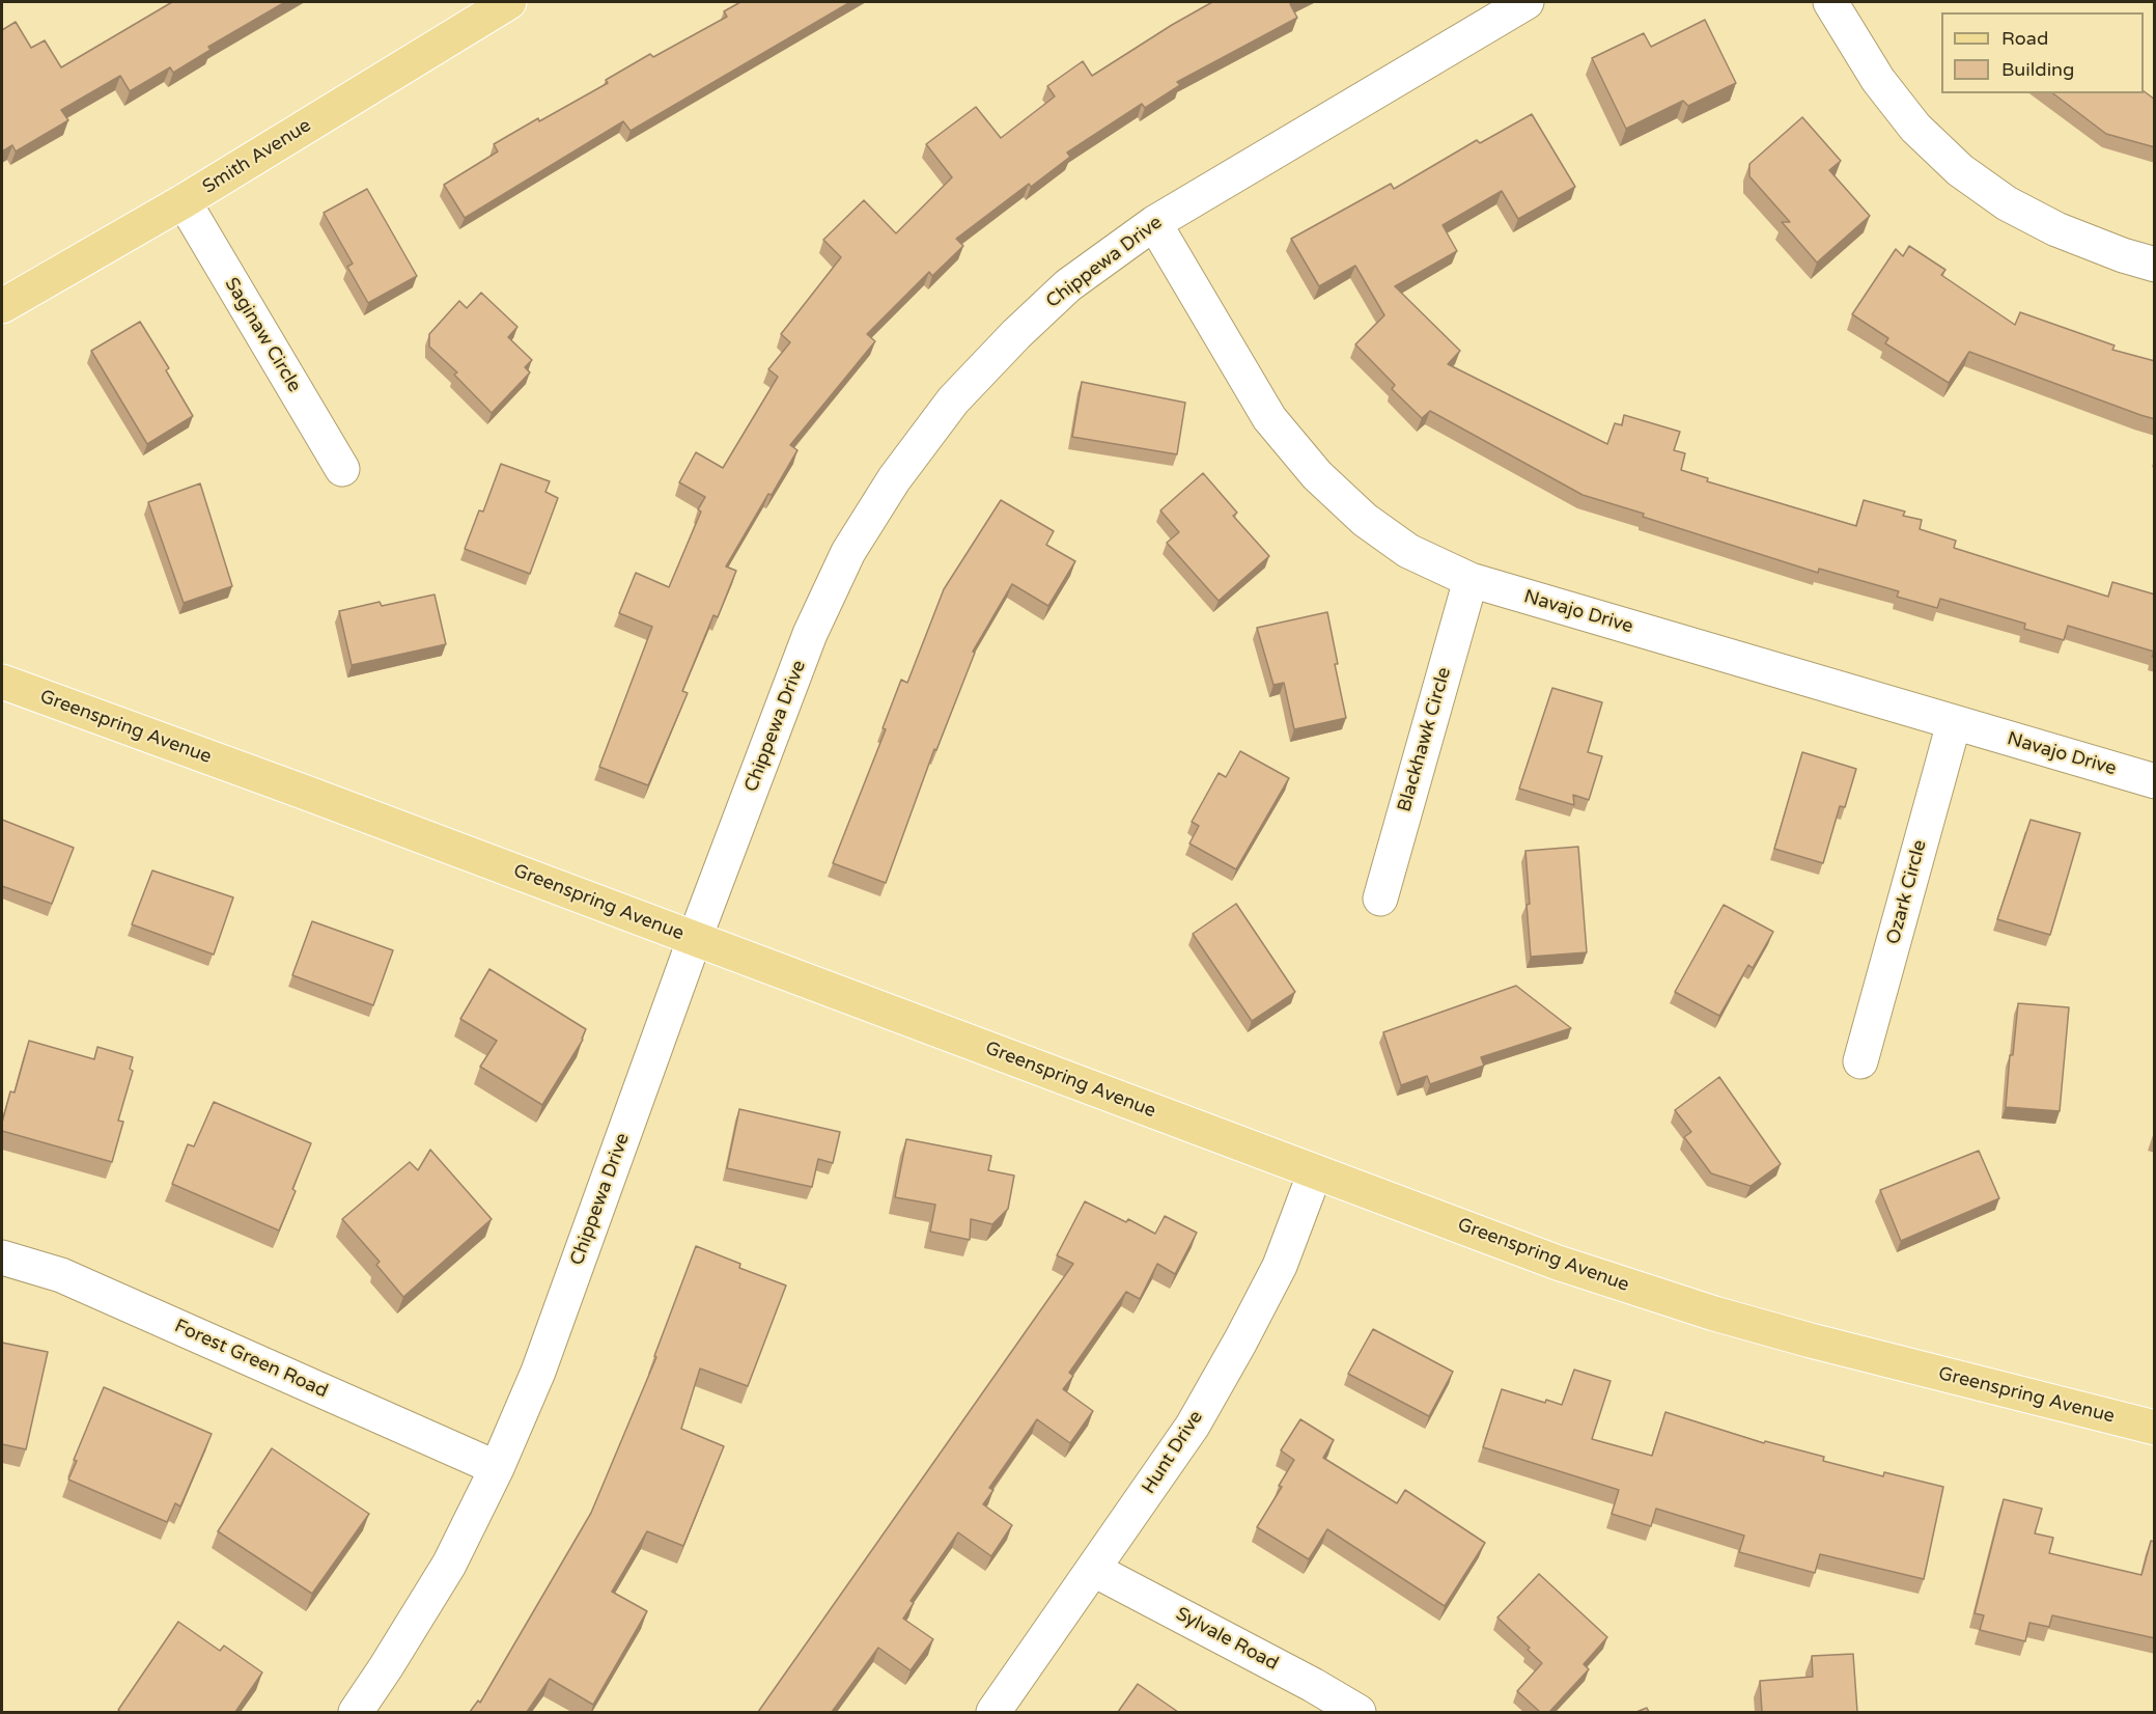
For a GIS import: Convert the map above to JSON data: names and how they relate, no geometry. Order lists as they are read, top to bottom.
{
  "streets": {
    "main road": ["Smith Avenue", "Greenspring Avenue"],
    "street": [
      "Chippewa Drive",
      "Saginaw Circle",
      "Navajo Drive",
      "Blackhawk Circle",
      "Ozark Circle",
      "Forest Green Road",
      "Hunt Drive",
      "Sylvale Road"
    ]
  },
  "crossings": [
    ["Smith Avenue", "Saginaw Circle"],
    ["Chippewa Drive", "Navajo Drive"],
    ["Chippewa Drive", "Greenspring Avenue"],
    ["Chippewa Drive", "Forest Green Road"],
    ["Navajo Drive", "Blackhawk Circle"],
    ["Navajo Drive", "Ozark Circle"],
    ["Greenspring Avenue", "Hunt Drive"],
    ["Hunt Drive", "Sylvale Road"]
  ],
  "legend": ["Road", "Building"]
}
